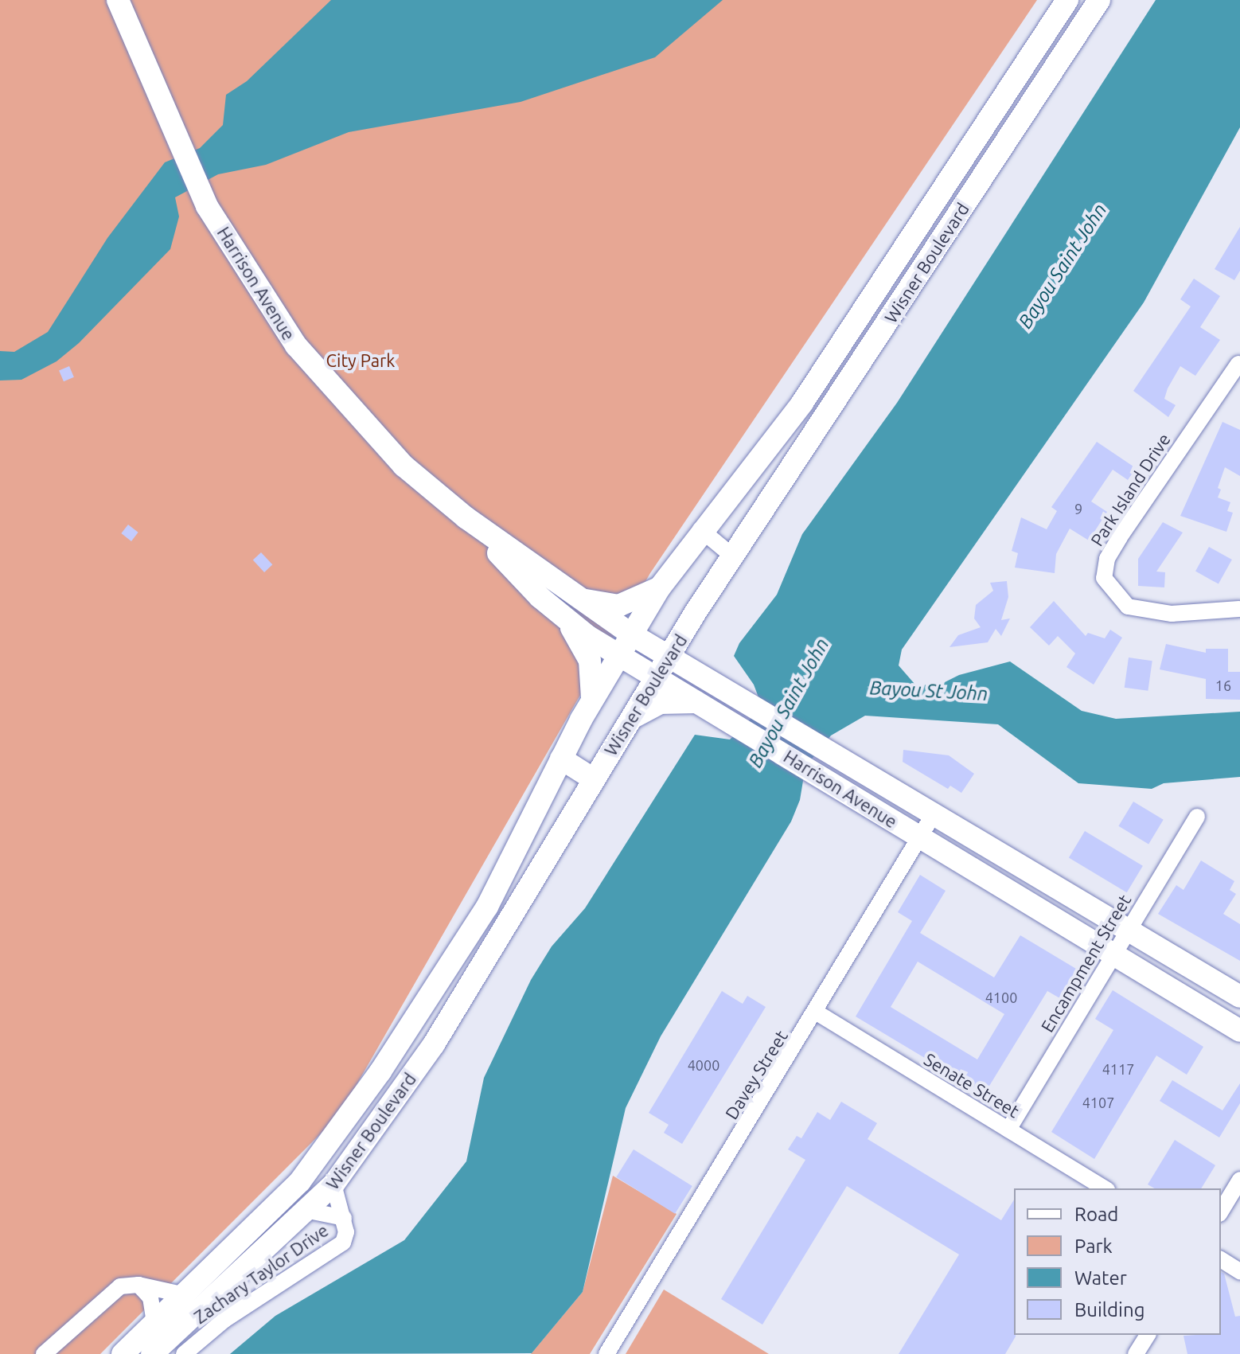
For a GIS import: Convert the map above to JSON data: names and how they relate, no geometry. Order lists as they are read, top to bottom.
{
  "streets": {
    "street": [
      "Wisner Boulevard",
      "Harrison Avenue",
      "Park Island Drive",
      "Encampment Street",
      "Davey Street",
      "Senate Street",
      "Zachary Taylor Drive"
    ]
  },
  "crossings": [
    ["Wisner Boulevard", "Harrison Avenue"],
    ["Wisner Boulevard", "Zachary Taylor Drive"],
    ["Harrison Avenue", "Encampment Street"],
    ["Harrison Avenue", "Davey Street"],
    ["Encampment Street", "Senate Street"],
    ["Davey Street", "Senate Street"]
  ],
  "water": ["Bayou Saint John", "Bayou St John"],
  "parks": ["City Park"],
  "house_numbers": [
    "9",
    "16",
    "4100",
    "4000",
    "4117",
    "4107"
  ],
  "legend": [
    "Road",
    "Park",
    "Water",
    "Building"
  ]
}
